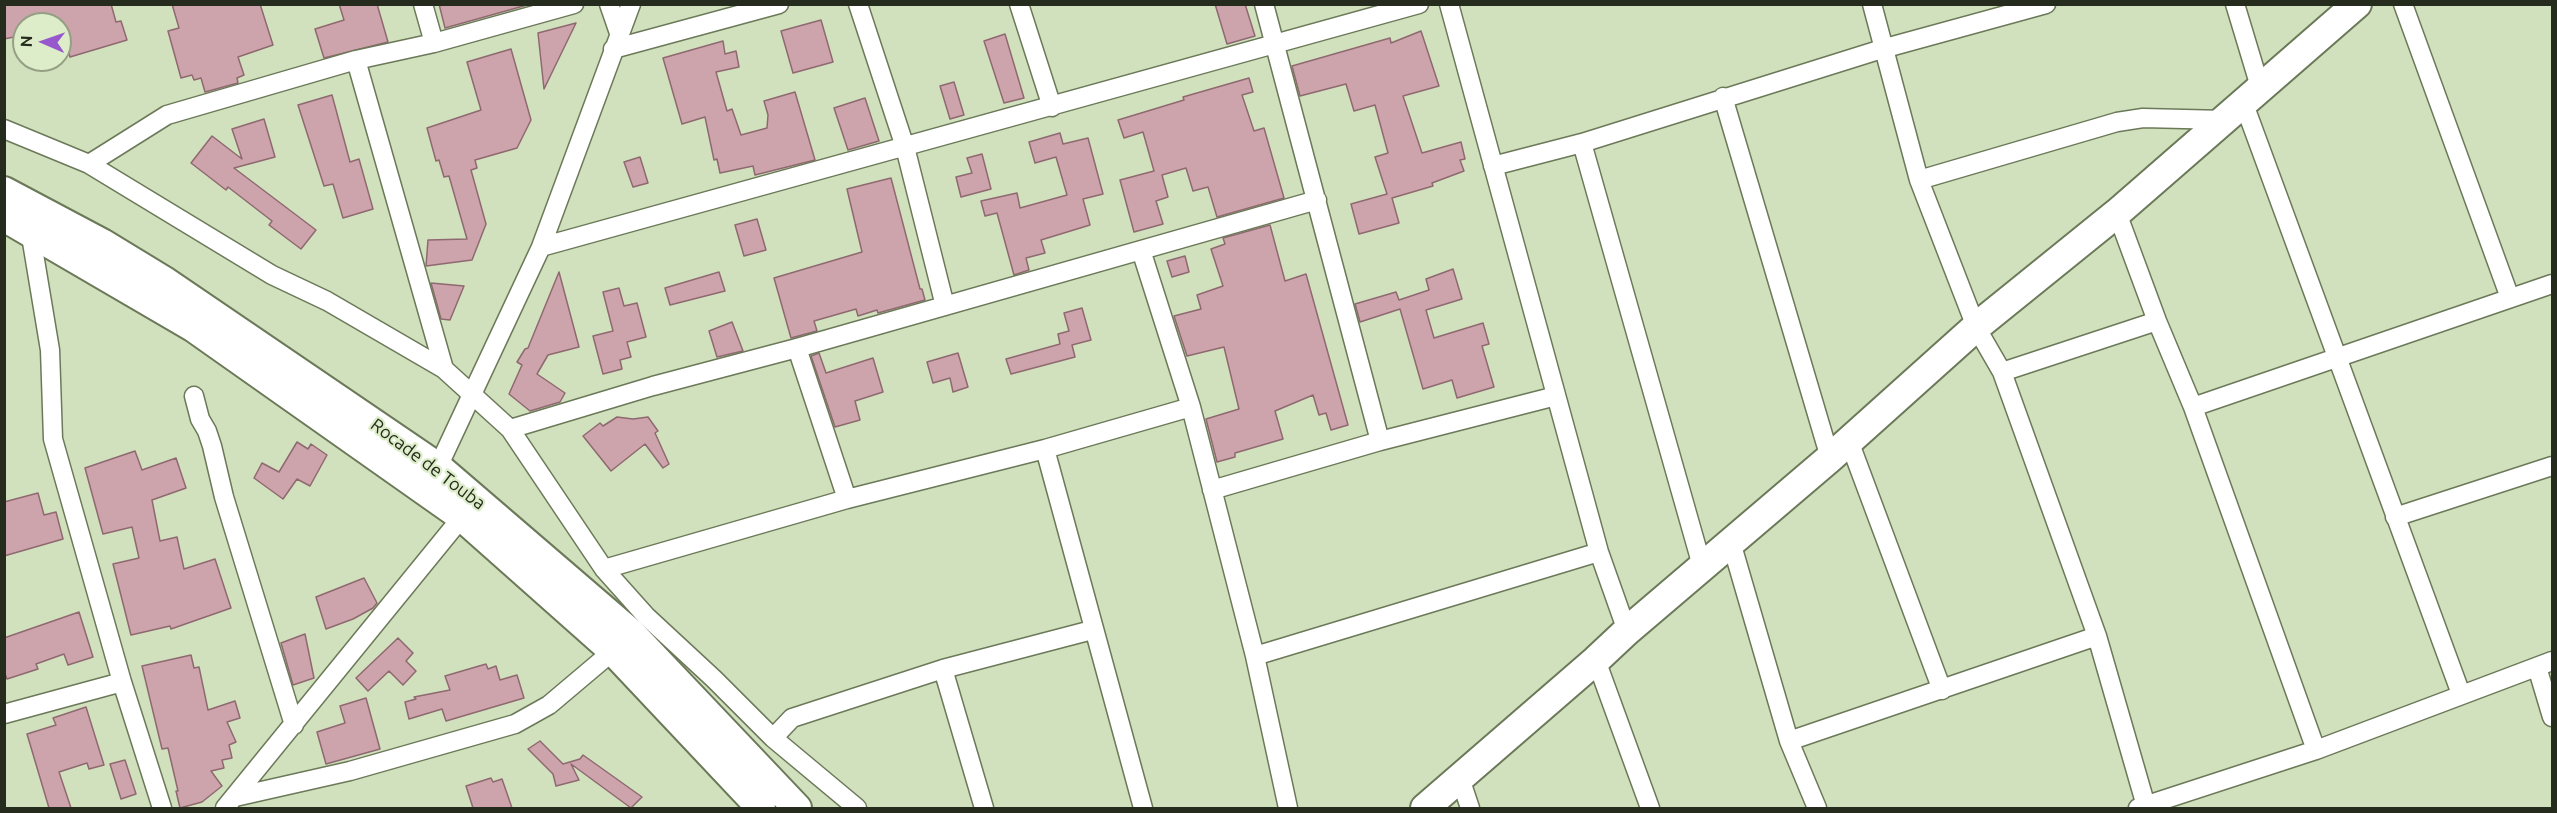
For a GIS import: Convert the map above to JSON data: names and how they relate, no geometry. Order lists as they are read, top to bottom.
{
  "streets": {
    "main road": ["Rocade de Touba"]
  },
  "north": "left"
}
